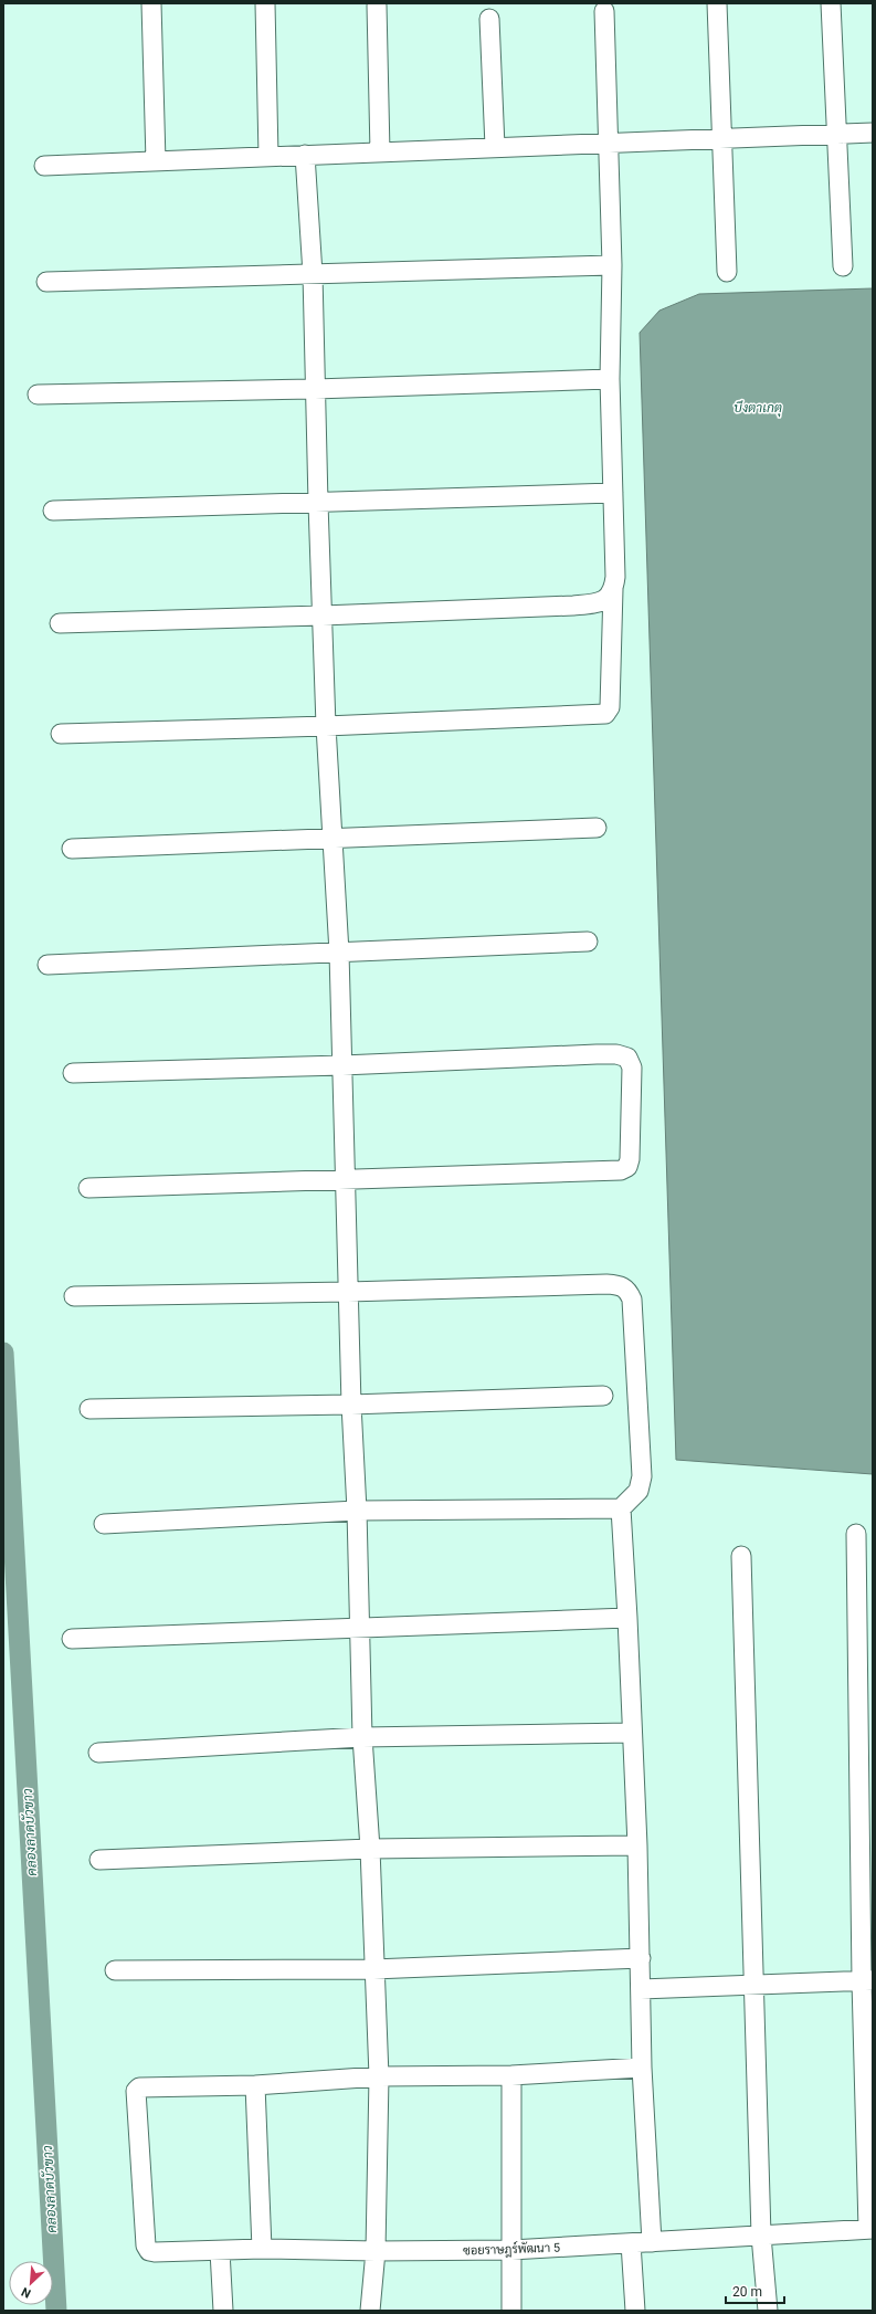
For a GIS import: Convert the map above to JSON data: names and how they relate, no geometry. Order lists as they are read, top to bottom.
{
  "streets": {
    "street": ["ซอยราษฎร์พัฒนา 5"]
  },
  "water": ["บึงตาเกตุ", "คลองลาดบัวขาว"],
  "scale_bar": "20 m",
  "north": "bottom left"
}
